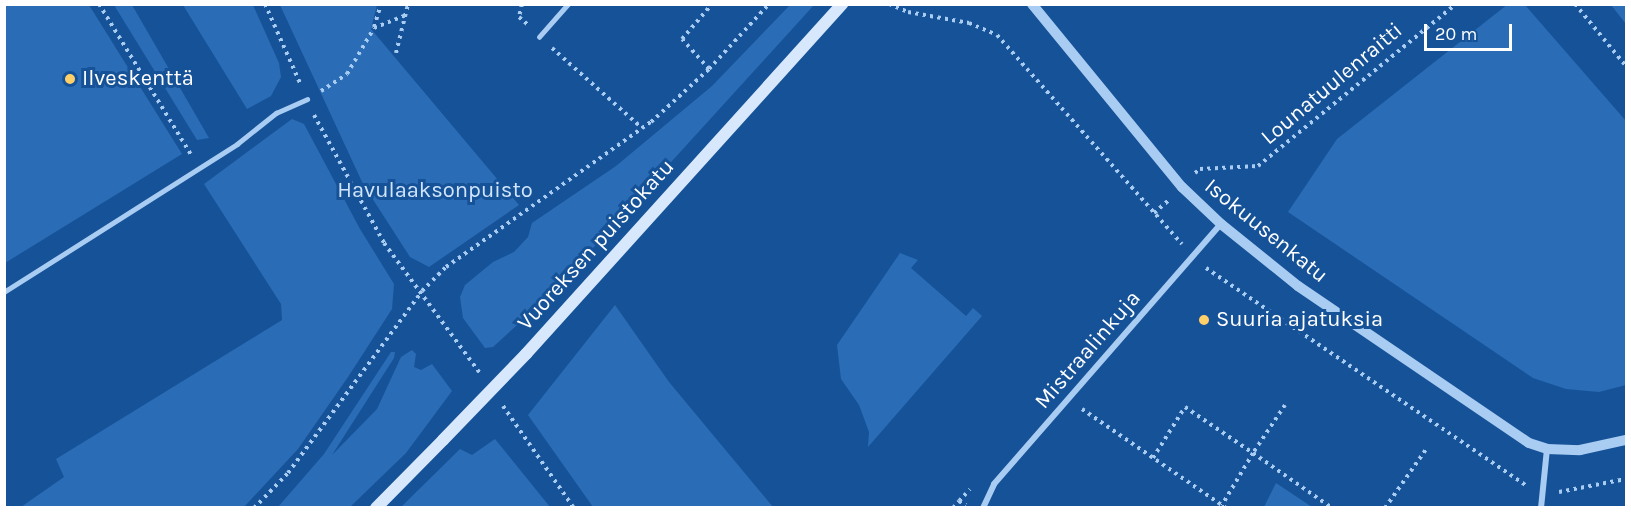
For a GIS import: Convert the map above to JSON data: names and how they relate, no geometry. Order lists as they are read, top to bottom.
{
  "streets": {
    "main road": ["Vuoreksen puistokatu"],
    "street": ["Isokuusenkatu", "Mistraalinkuja"],
    "path": ["Lounatuulenraitti"]
  },
  "crossings": [
    ["Isokuusenkatu", "Mistraalinkuja"]
  ],
  "parks": ["Havulaaksonpuisto"],
  "places": ["Ilveskenttä", "Suuria ajatuksia"],
  "scale_bar": "20 m"
}
